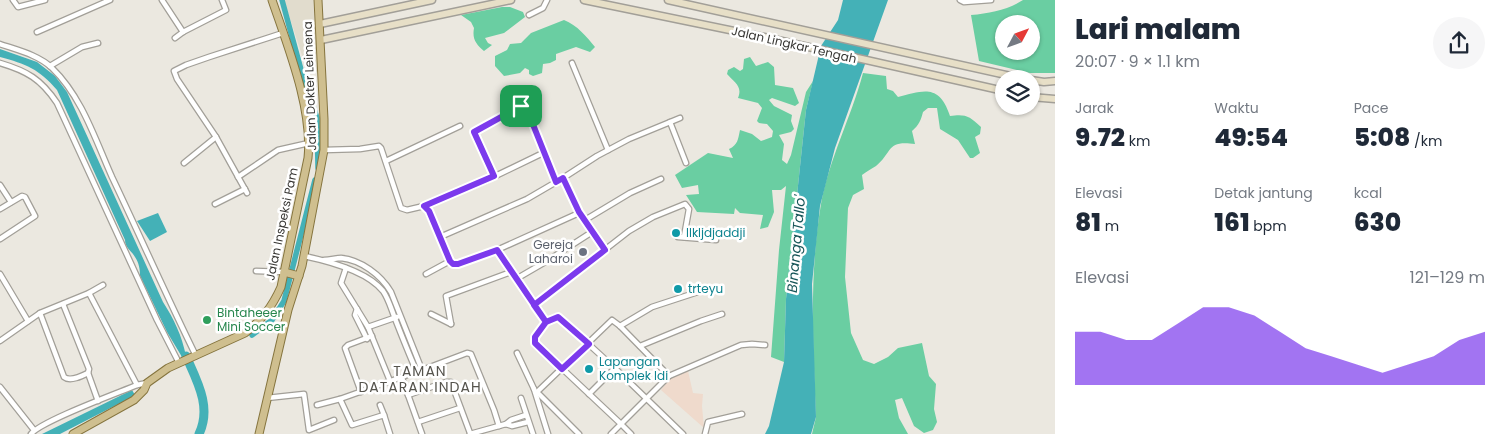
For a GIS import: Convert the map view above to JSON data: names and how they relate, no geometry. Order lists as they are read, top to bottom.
{
  "streets": {
    "main road": ["Jalan Lingkar Tengah", "Jalan Dokter Leimena", "Jalan Inspeksi Pam"]
  },
  "districts": ["TAMAN DATARAN INDAH"],
  "water": ["Binanga Tallo'"],
  "places": [
    "llkljdjaddji",
    "Gereja Laharoi",
    "trteyu",
    "Bintaheeer Mini Soccer",
    "Lapangan Komplek Idi"
  ],
  "north": "top right",
  "page": {
    "heading": ["Lari malam", "20:07 · 9 × 1.1 km"],
    "stats": [
      ["Jarak", "9.72 km"],
      ["Waktu", "49:54"],
      ["Pace", "5:08 /km"],
      ["Elevasi", "81 m"],
      ["Detak jantung", "161 bpm"],
      ["kcal", "630"]
    ],
    "chart": ["Elevasi", "121–129 m"]
  }
}
